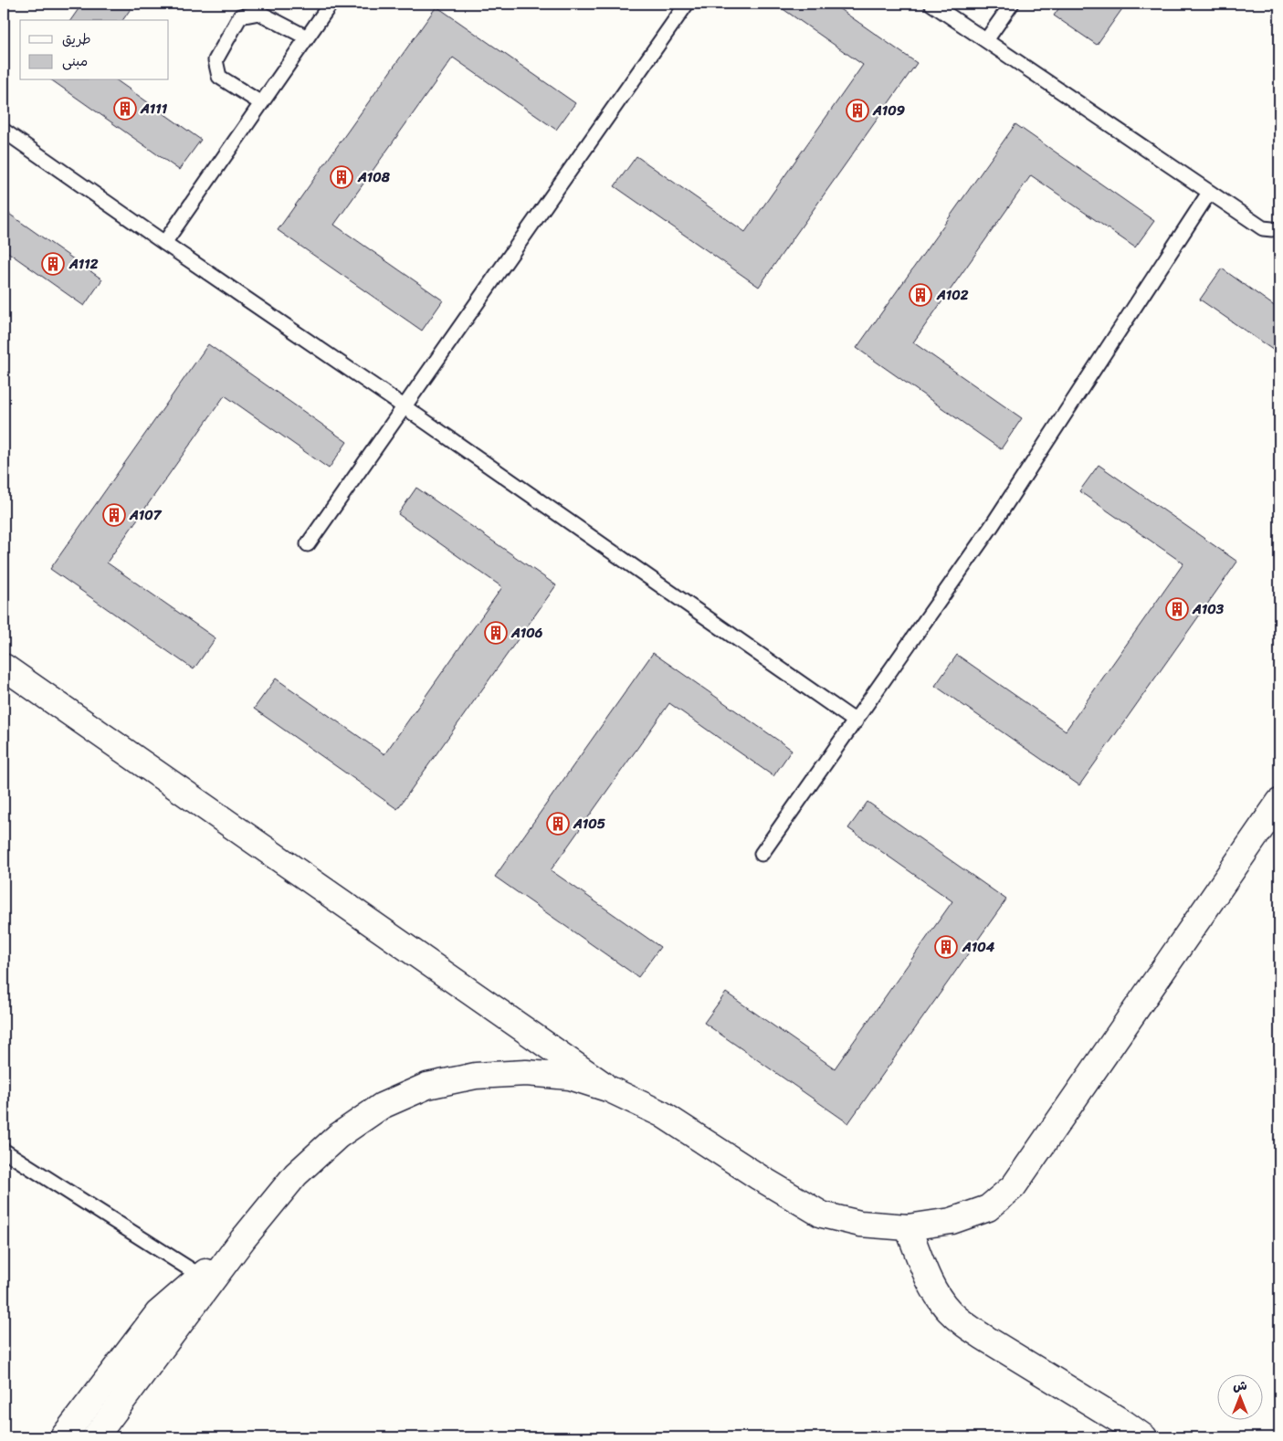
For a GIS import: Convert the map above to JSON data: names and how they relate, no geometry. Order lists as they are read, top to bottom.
{
  "places": {
    "building": [
      "A111",
      "A109",
      "A108",
      "A112",
      "A102",
      "A107",
      "A103",
      "A106",
      "A105",
      "A104"
    ]
  },
  "legend": ["طريق", "مبنى"],
  "north": "top"
}
